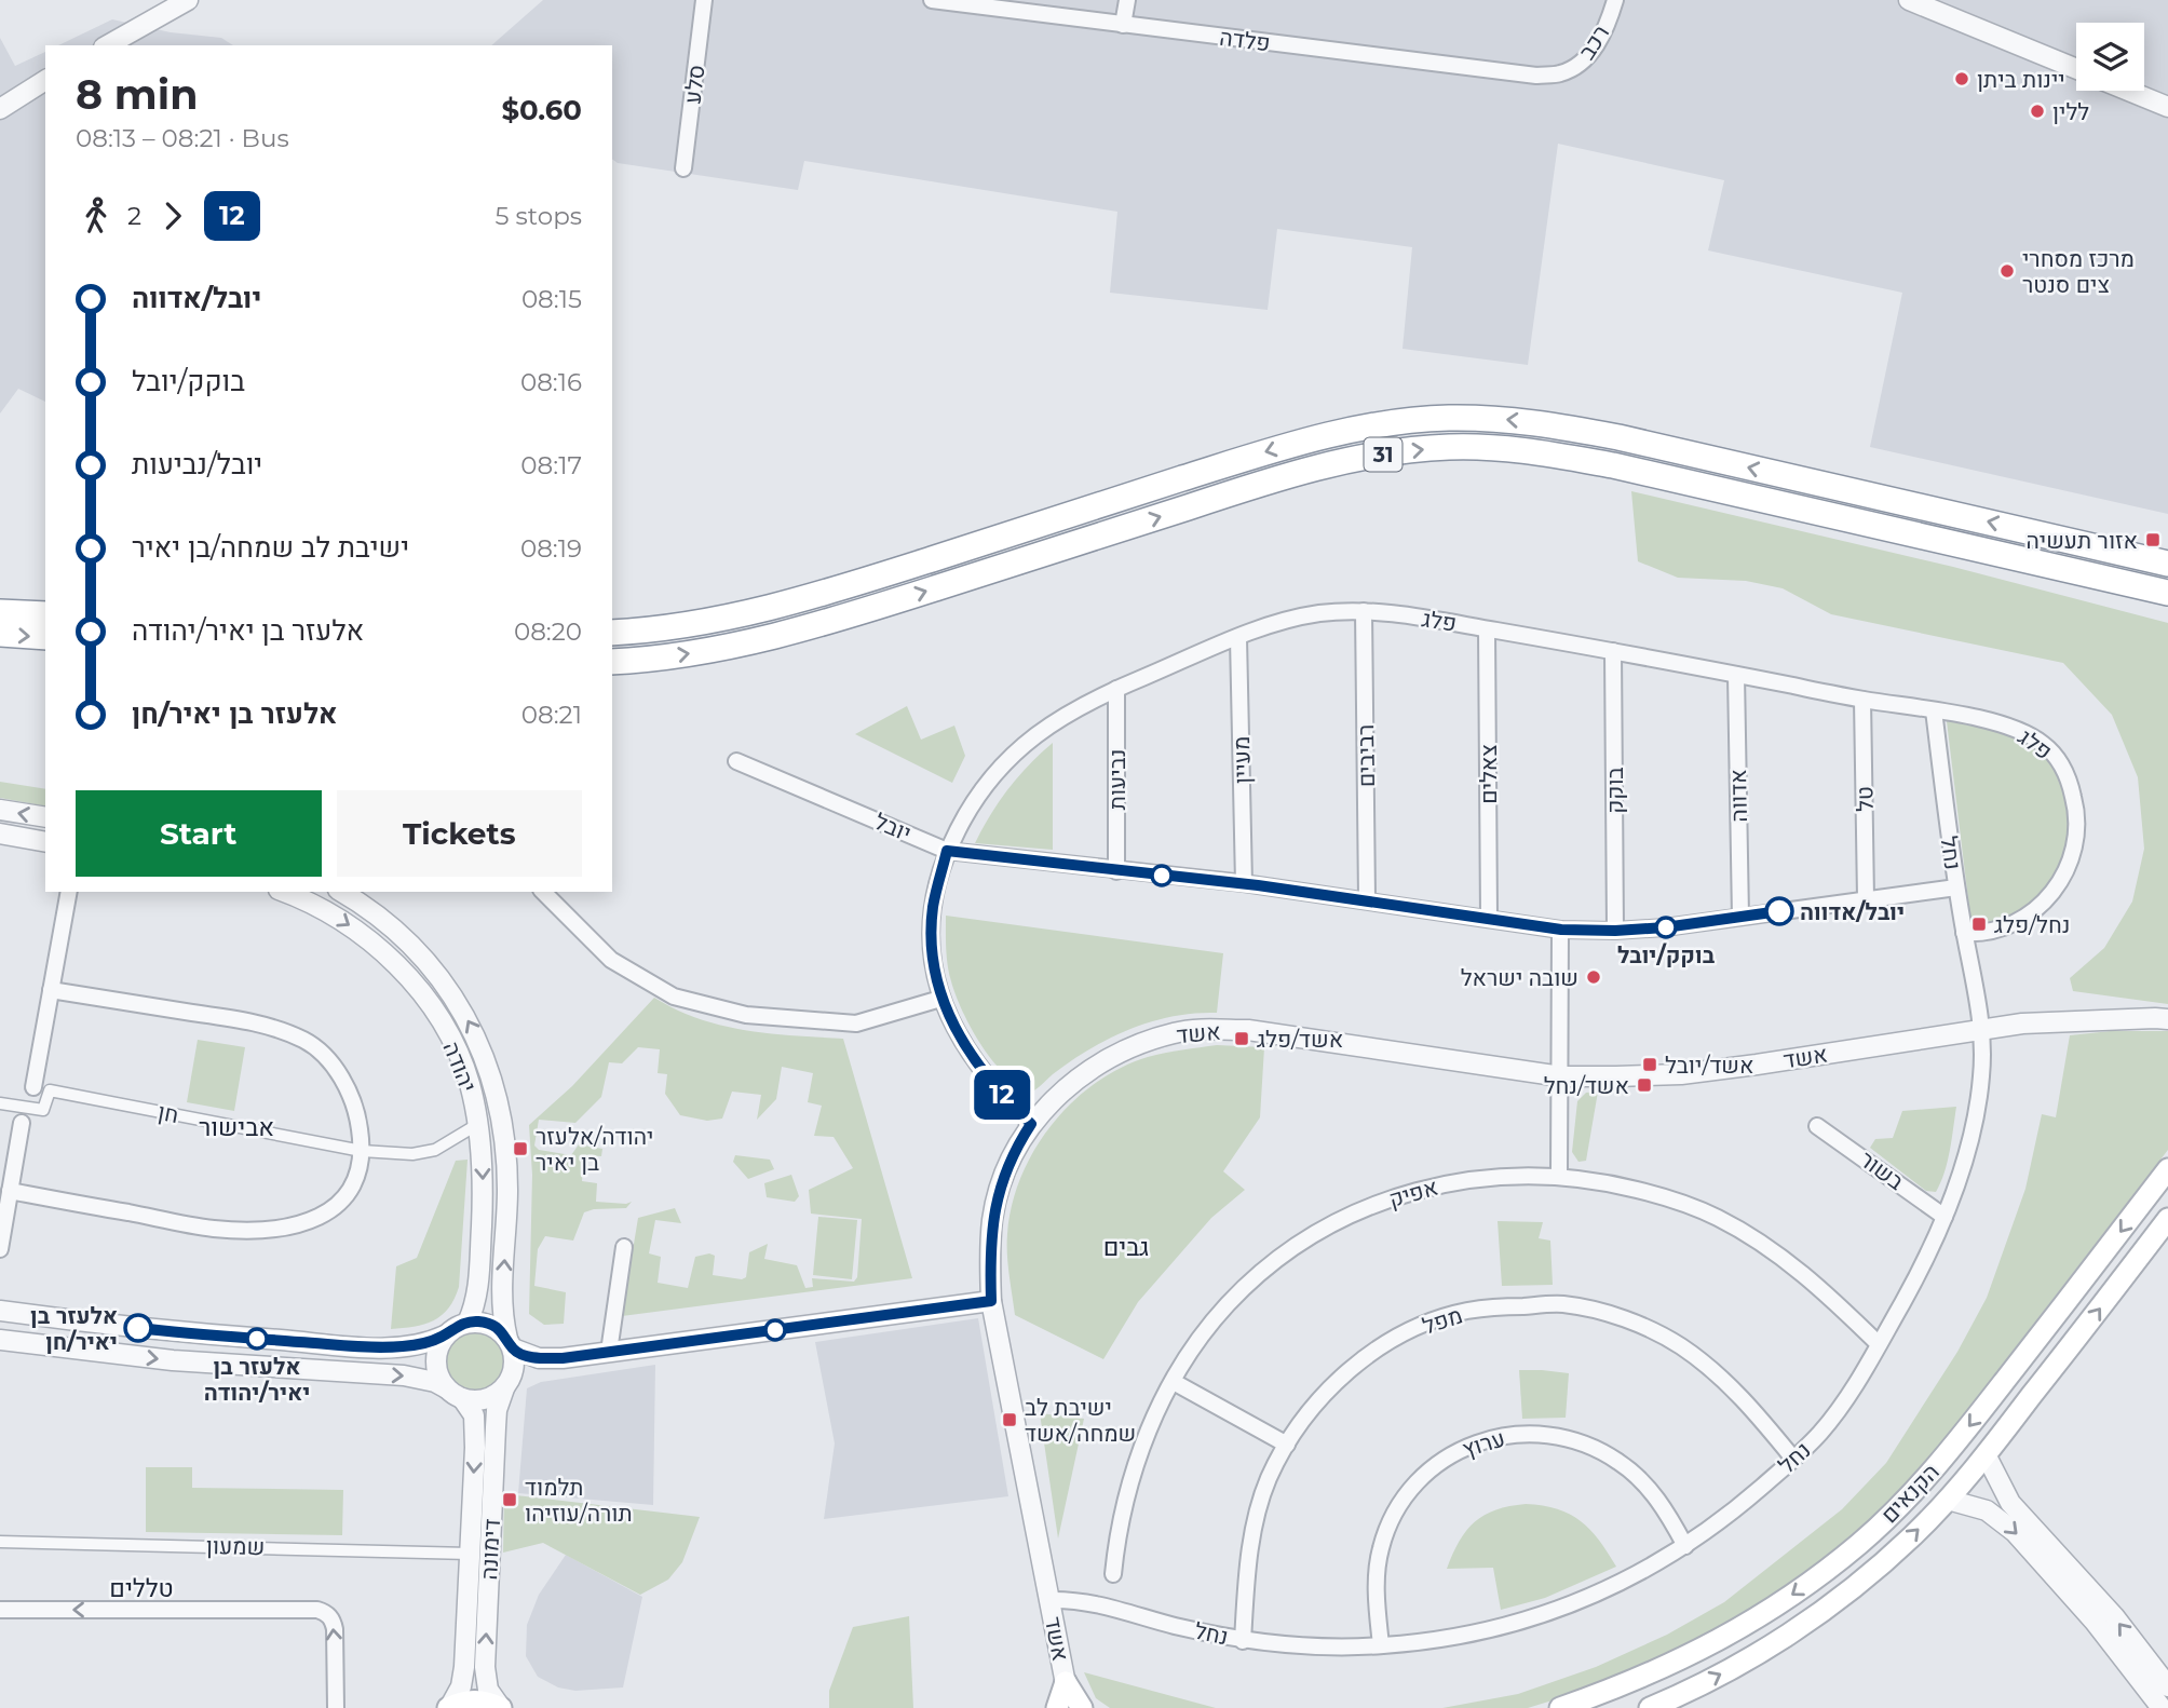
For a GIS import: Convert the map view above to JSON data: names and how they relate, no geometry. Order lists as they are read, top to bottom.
{
  "streets": {
    "highway": ["31"],
    "main road": ["הקנאים"],
    "street": [
      "פלדה",
      "רכב",
      "סלע",
      "פלג",
      "רביבים",
      "מעיין",
      "צאלים",
      "נביעות",
      "בוקק",
      "אדווה",
      "טל",
      "יובל",
      "נחל",
      "אשד",
      "יהודה",
      "חן",
      "בשור",
      "אפיק",
      "מפל",
      "ערוץ",
      "שמעון",
      "דימונה"
    ]
  },
  "crossings": [
    ["פלדה", "רכב"],
    ["פלג", "רביבים"],
    ["פלג", "מעיין"],
    ["פלג", "צאלים"],
    ["פלג", "נביעות"],
    ["פלג", "בוקק"],
    ["פלג", "אדווה"],
    ["פלג", "טל"],
    ["פלג", "יובל"],
    ["פלג", "נחל"],
    ["פלג", "אשד"],
    ["רביבים", "יובל"],
    ["מעיין", "יובל"],
    ["צאלים", "יובל"],
    ["נביעות", "יובל"],
    ["בוקק", "יובל"],
    ["אדווה", "יובל"],
    ["טל", "יובל"],
    ["יובל", "נחל"],
    ["נחל", "אשד"],
    ["נחל", "בשור"],
    ["נחל", "אפיק"],
    ["נחל", "מפל"],
    ["נחל", "ערוץ"],
    ["יהודה", "חן"],
    ["יהודה", "דימונה"],
    ["שמעון", "דימונה"]
  ],
  "districts": ["אבישור", "גבים", "טללים"],
  "places": {
    "other": [
      "יינות ביתן",
      "ללין",
      "מרכז מסחרי צים סנטר",
      "יובל/אדווה",
      "בוקק/יובל",
      "שובה ישראל",
      "אלעזר בן יאיר/חן",
      "אלעזר בן יאיר/יהודה"
    ],
    "transit": [
      "אזור תעשיה",
      "נחל/פלג",
      "אשד/פלג",
      "אשד/יובל",
      "אשד/נחל",
      "יהודה/אלעזר בן יאיר",
      "ישיבת לב שמחה/אשד",
      "תלמוד תורה/עוזיהו"
    ]
  },
  "lines": ["bus line 12"],
  "page": {
    "on_map": "12",
    "heading": ["8 min", "08:13 – 08:21 · Bus", "$0.60"],
    "legs": ["2", "12", "5 stops"],
    "list": [
      {
        "name": "יובל/אדווה",
        "value": "08:15"
      },
      {
        "name": "בוקק/יובל",
        "value": "08:16"
      },
      {
        "name": "יובל/נביעות",
        "value": "08:17"
      },
      {
        "name": "ישיבת לב שמחה/בן יאיר",
        "value": "08:19"
      },
      {
        "name": "אלעזר בן יאיר/יהודה",
        "value": "08:20"
      },
      {
        "name": "אלעזר בן יאיר/חן",
        "value": "08:21"
      }
    ],
    "buttons": ["Start", "Tickets"]
  }
}
